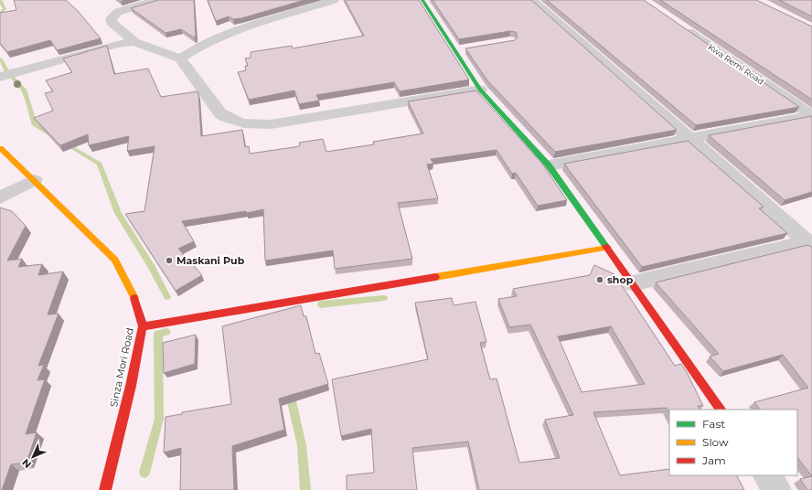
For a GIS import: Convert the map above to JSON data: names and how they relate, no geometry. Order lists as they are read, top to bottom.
{
  "streets": {
    "street": ["Kwa Remi Road", "Sinza Mori Road"]
  },
  "places": ["Maskani Pub", "shop"],
  "legend": ["Fast", "Slow", "Jam"],
  "north": "bottom left"
}
